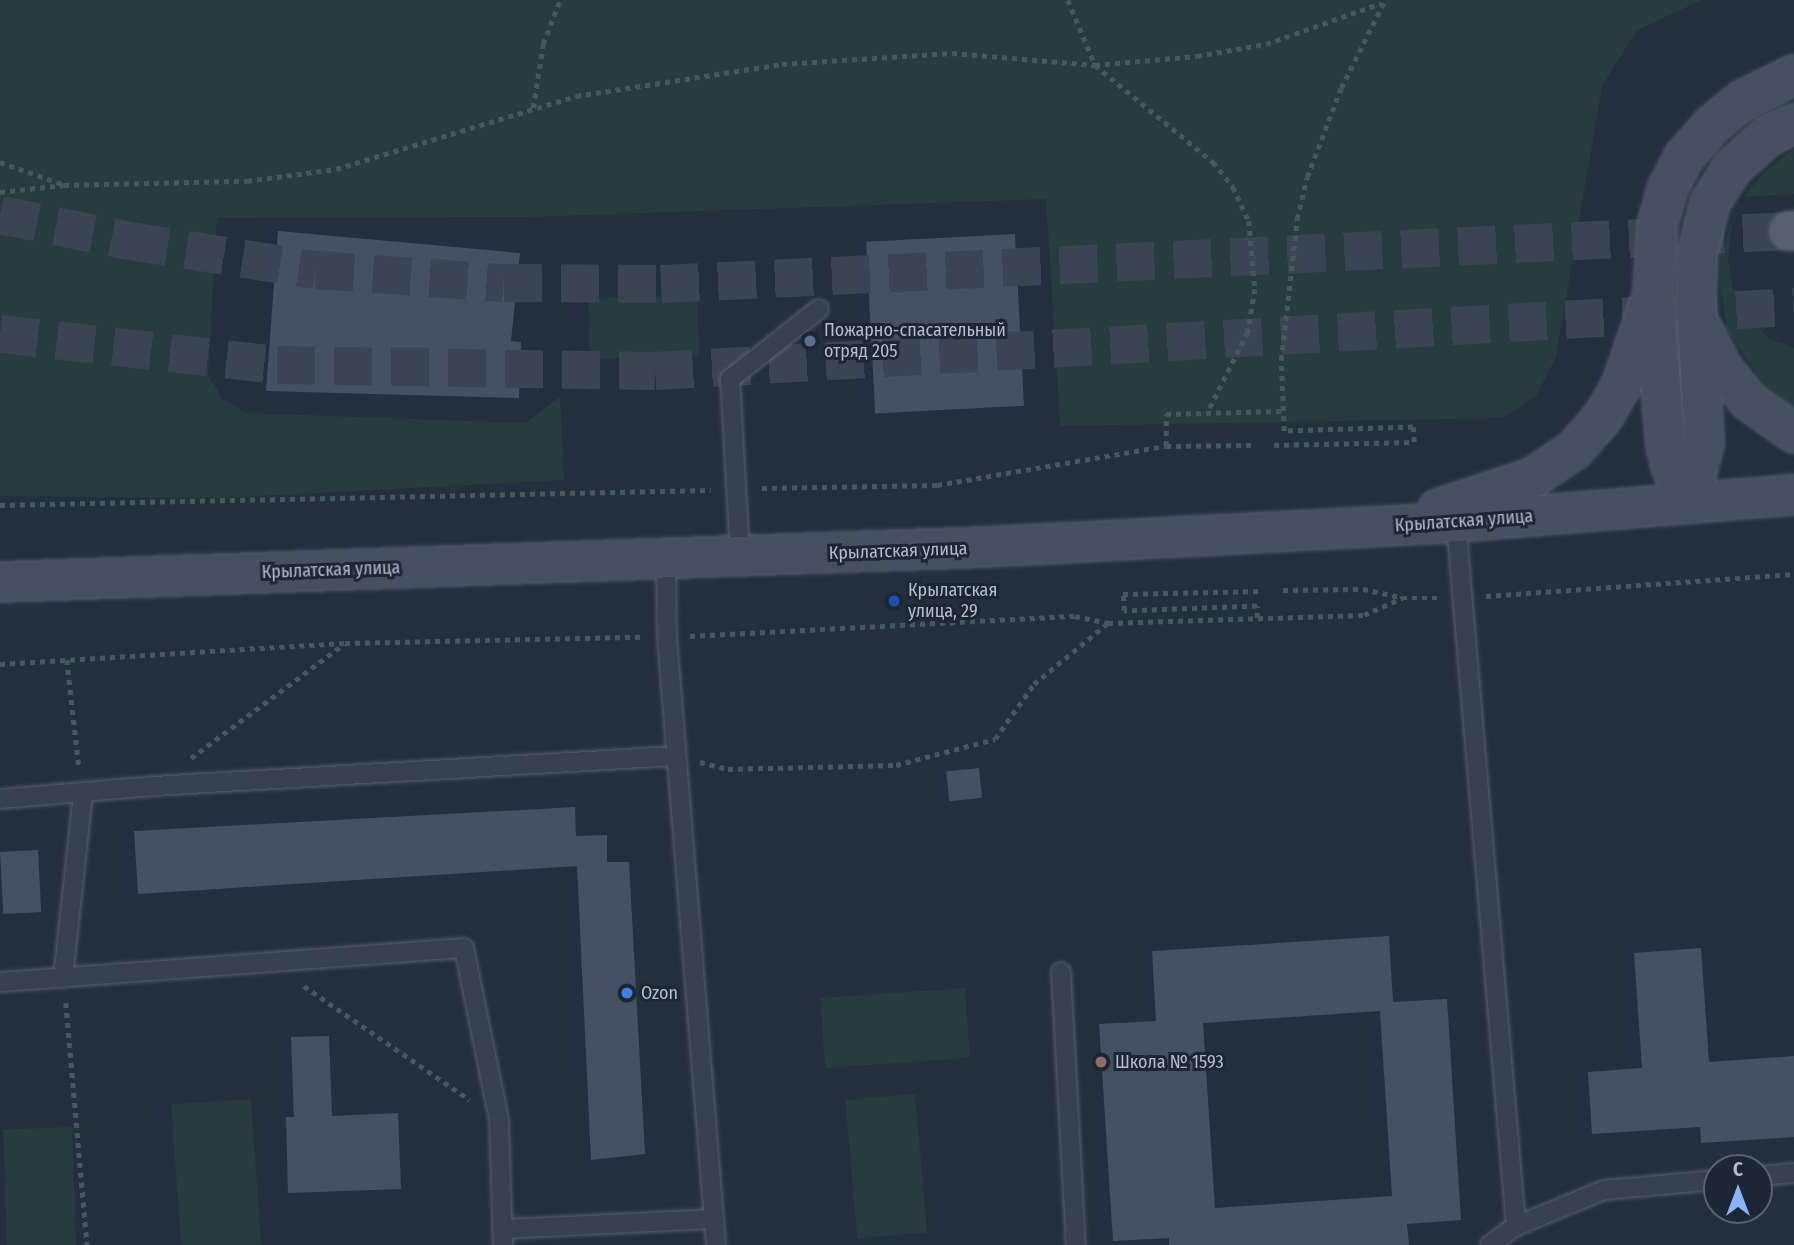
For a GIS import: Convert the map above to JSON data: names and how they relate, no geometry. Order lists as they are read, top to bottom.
{
  "streets": {
    "main road": ["Крылатская улица"]
  },
  "places": [
    "Пожарно-спасательный отряд 205",
    "Крылатская улица, 29",
    "Ozon",
    "Школа № 1593"
  ],
  "north": "top"
}
